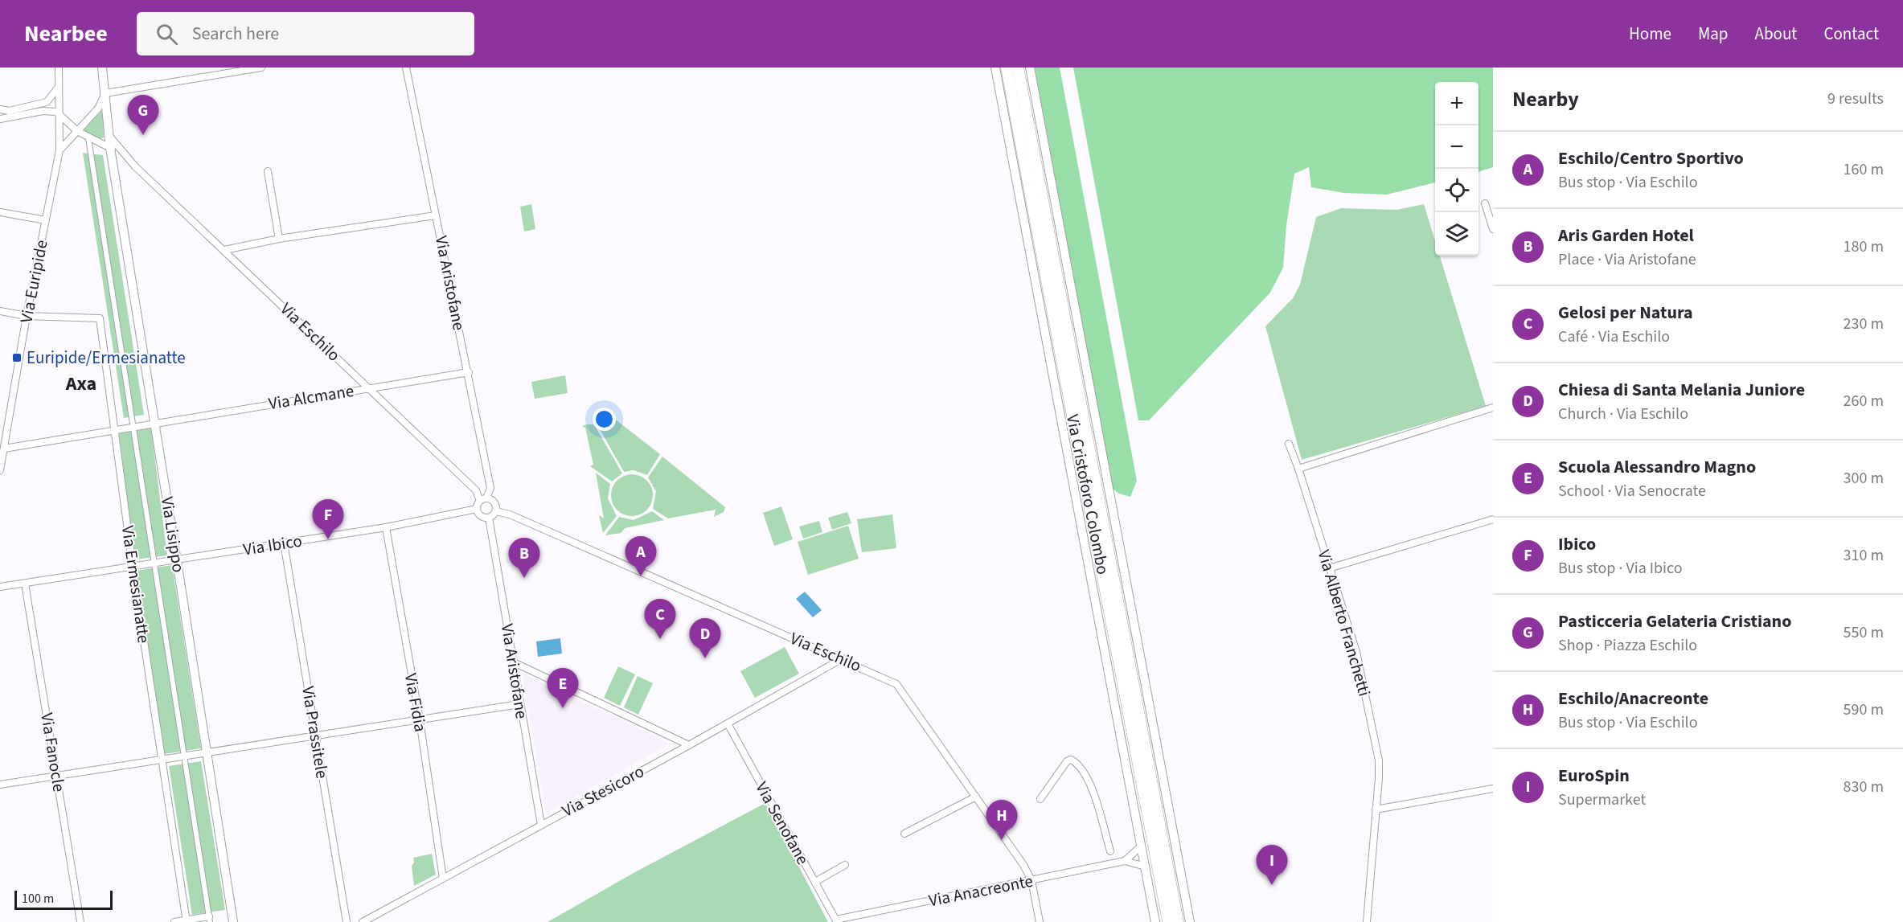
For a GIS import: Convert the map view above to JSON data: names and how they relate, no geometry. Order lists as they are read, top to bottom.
{
  "streets": {
    "main road": ["Via Cristoforo Colombo"],
    "street": [
      "Via Euripide",
      "Via Aristofane",
      "Via Eschilo",
      "Via Alcmane",
      "Via Lisippo",
      "Via Ibico",
      "Via Ermesianatte",
      "Via Alberto Franchetti",
      "Via Fidia",
      "Via Prassitele",
      "Via Fanocle",
      "Via Stesicoro",
      "Via Senofane",
      "Via Anacreonte"
    ]
  },
  "crossings": [
    ["Via Euripide", "Via Alcmane"],
    ["Via Euripide", "Via Ermesianatte"],
    ["Via Aristofane", "Via Eschilo"],
    ["Via Aristofane", "Via Alcmane"],
    ["Via Aristofane", "Via Ibico"],
    ["Via Aristofane", "Via Stesicoro"],
    ["Via Eschilo", "Via Alcmane"],
    ["Via Eschilo", "Via Ibico"],
    ["Via Eschilo", "Via Stesicoro"],
    ["Via Eschilo", "Via Anacreonte"],
    ["Via Alcmane", "Via Lisippo"],
    ["Via Alcmane", "Via Ermesianatte"],
    ["Via Cristoforo Colombo", "Via Anacreonte"],
    ["Via Lisippo", "Via Ibico"],
    ["Via Ibico", "Via Ermesianatte"],
    ["Via Ibico", "Via Fidia"],
    ["Via Ibico", "Via Prassitele"],
    ["Via Ibico", "Via Fanocle"],
    ["Via Fidia", "Via Stesicoro"],
    ["Via Stesicoro", "Via Senofane"],
    ["Via Senofane", "Via Anacreonte"]
  ],
  "districts": ["Axa"],
  "places": {
    "transit": ["Euripide/Ermesianatte"]
  },
  "scale_bar": "100 m",
  "page": {
    "header": "Nearbee",
    "search": "Search here",
    "nav": [
      "Home",
      "Map",
      "About",
      "Contact"
    ],
    "heading": ["Nearby", "9 results"],
    "map_buttons": ["+", "−"],
    "pins": [
      "G",
      "F",
      "A",
      "B",
      "C",
      "D",
      "E",
      "H",
      "I"
    ],
    "list": [
      {
        "mark": "A",
        "name": "Eschilo/Centro Sportivo",
        "note": "Bus stop · Via Eschilo",
        "value": "160 m"
      },
      {
        "mark": "B",
        "name": "Aris Garden Hotel",
        "note": "Place · Via Aristofane",
        "value": "180 m"
      },
      {
        "mark": "C",
        "name": "Gelosi per Natura",
        "note": "Café · Via Eschilo",
        "value": "230 m"
      },
      {
        "mark": "D",
        "name": "Chiesa di Santa Melania Juniore",
        "note": "Church · Via Eschilo",
        "value": "260 m"
      },
      {
        "mark": "E",
        "name": "Scuola Alessandro Magno",
        "note": "School · Via Senocrate",
        "value": "300 m"
      },
      {
        "mark": "F",
        "name": "Ibico",
        "note": "Bus stop · Via Ibico",
        "value": "310 m"
      },
      {
        "mark": "G",
        "name": "Pasticceria Gelateria Cristiano",
        "note": "Shop · Piazza Eschilo",
        "value": "550 m"
      },
      {
        "mark": "H",
        "name": "Eschilo/Anacreonte",
        "note": "Bus stop · Via Eschilo",
        "value": "590 m"
      },
      {
        "mark": "I",
        "name": "EuroSpin",
        "note": "Supermarket",
        "value": "830 m"
      }
    ],
    "scale": "100 m"
  }
}
